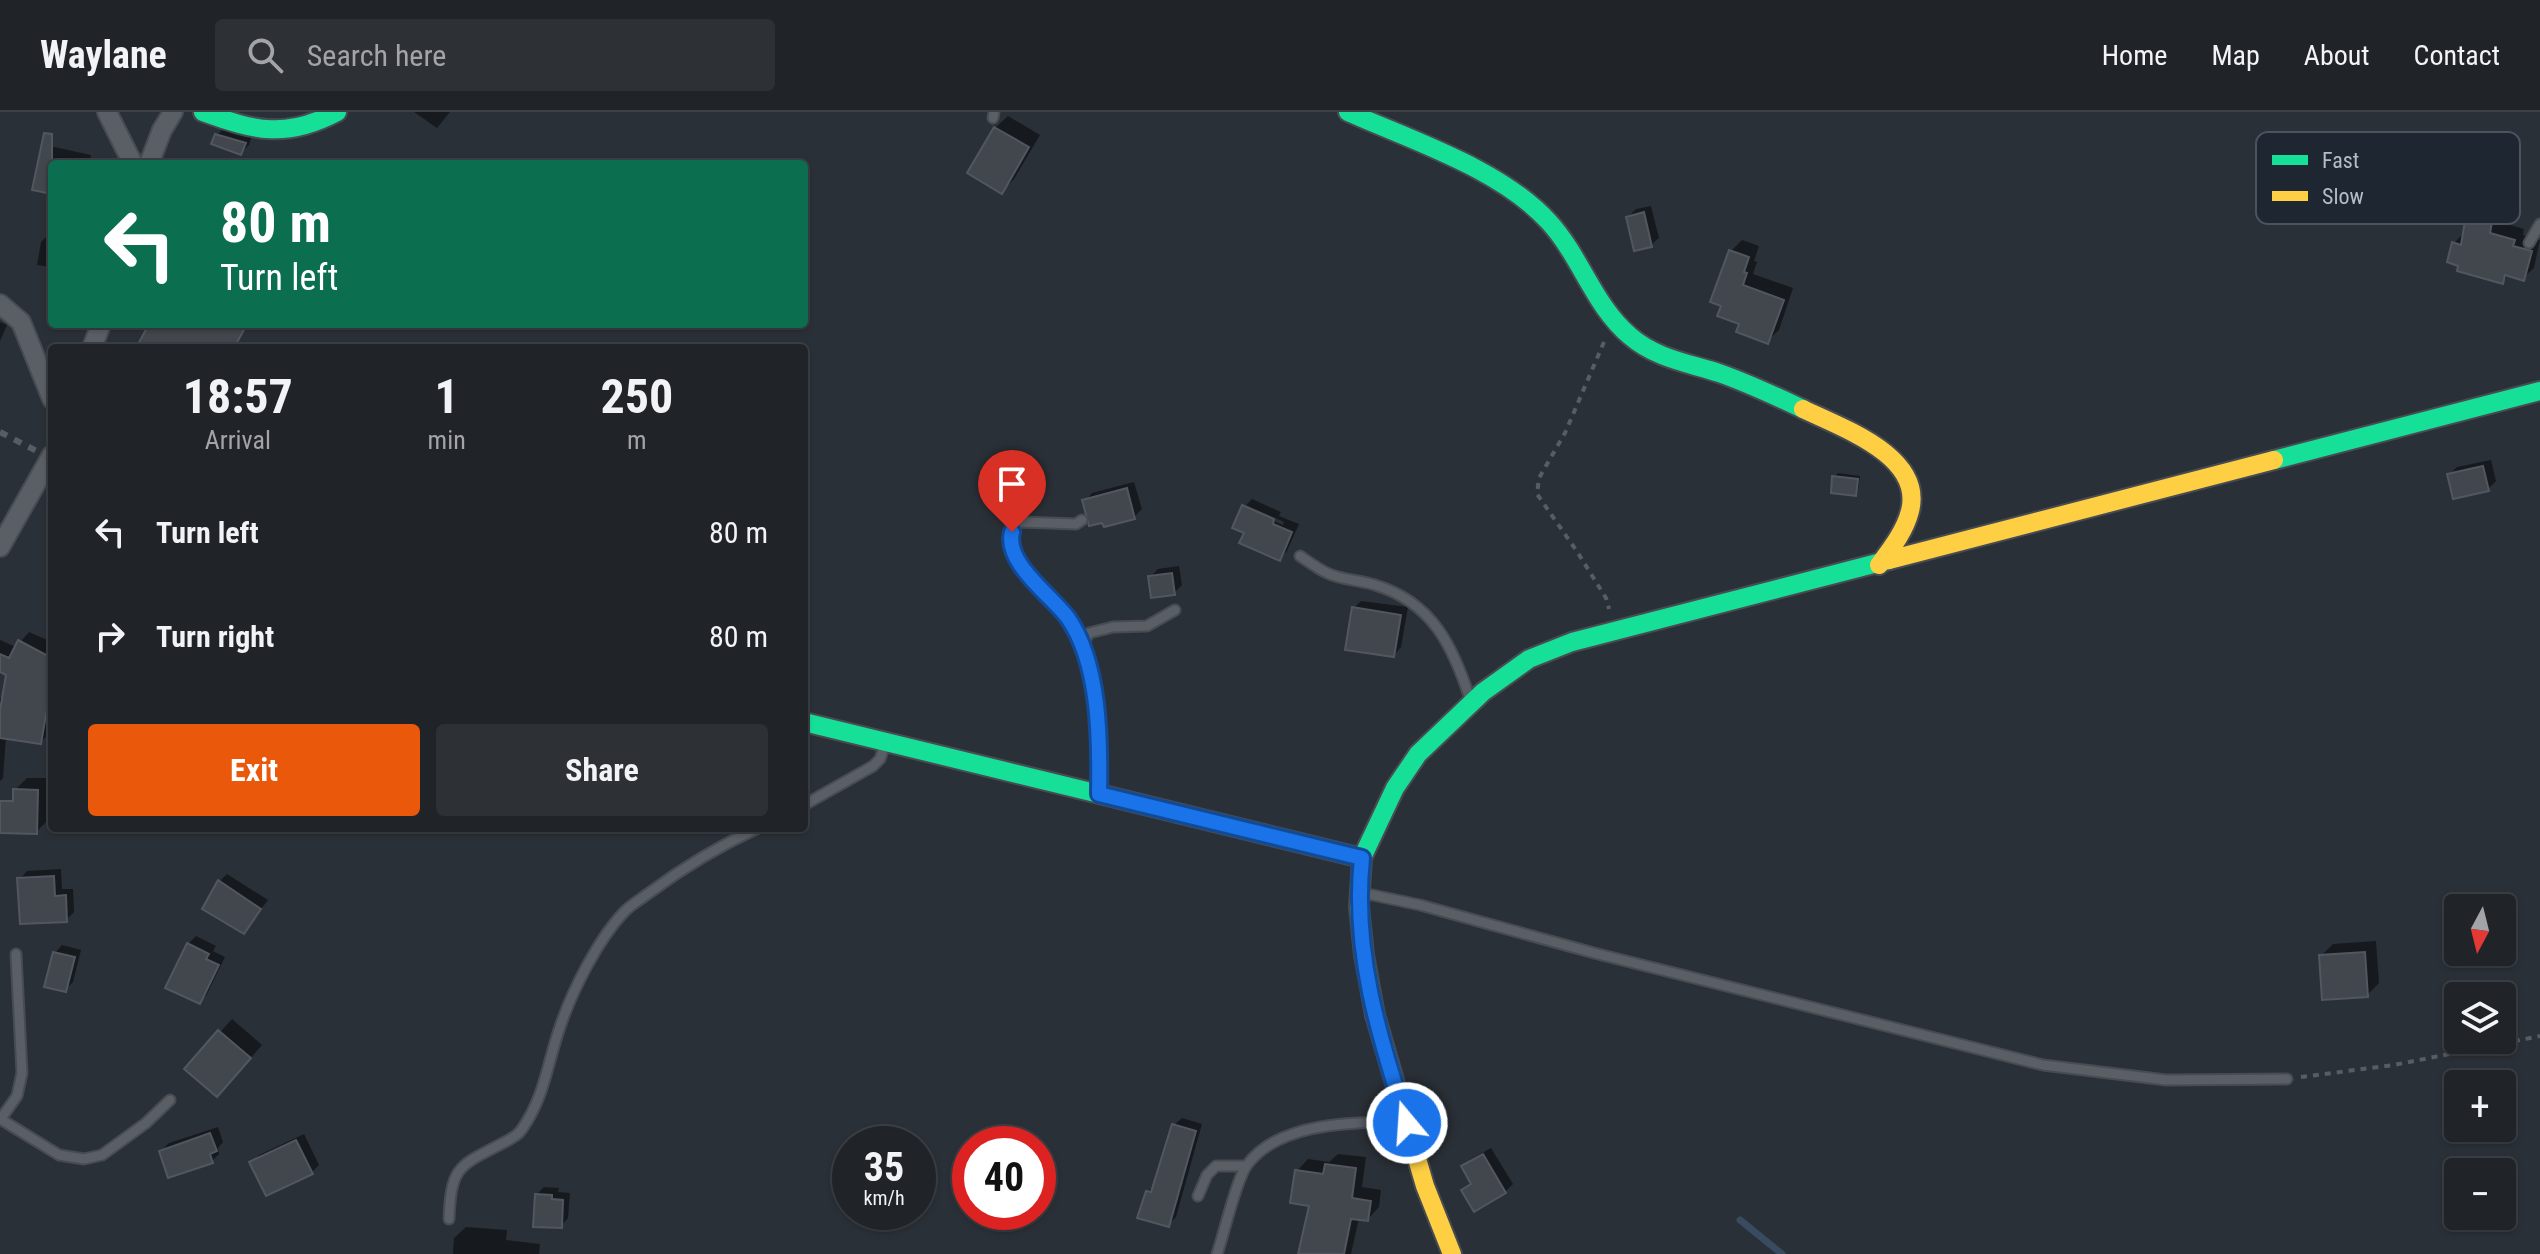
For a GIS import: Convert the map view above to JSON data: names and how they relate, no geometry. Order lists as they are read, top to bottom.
{
  "legend": ["Fast", "Slow"],
  "north": "bottom",
  "page": {
    "header": "Waylane",
    "search": "Search here",
    "nav": [
      "Home",
      "Map",
      "About",
      "Contact"
    ],
    "turn": ["80 m", "Turn left"],
    "eta": [
      "18:57",
      "Arrival",
      "1",
      "min",
      "250",
      "m"
    ],
    "list": [
      {
        "name": "Turn left",
        "value": "80 m"
      },
      {
        "name": "Turn right",
        "value": "80 m"
      }
    ],
    "buttons": ["Exit", "Share"],
    "map_buttons": ["+", "−"],
    "speed": "35 km/h",
    "limit": "40"
  }
}
